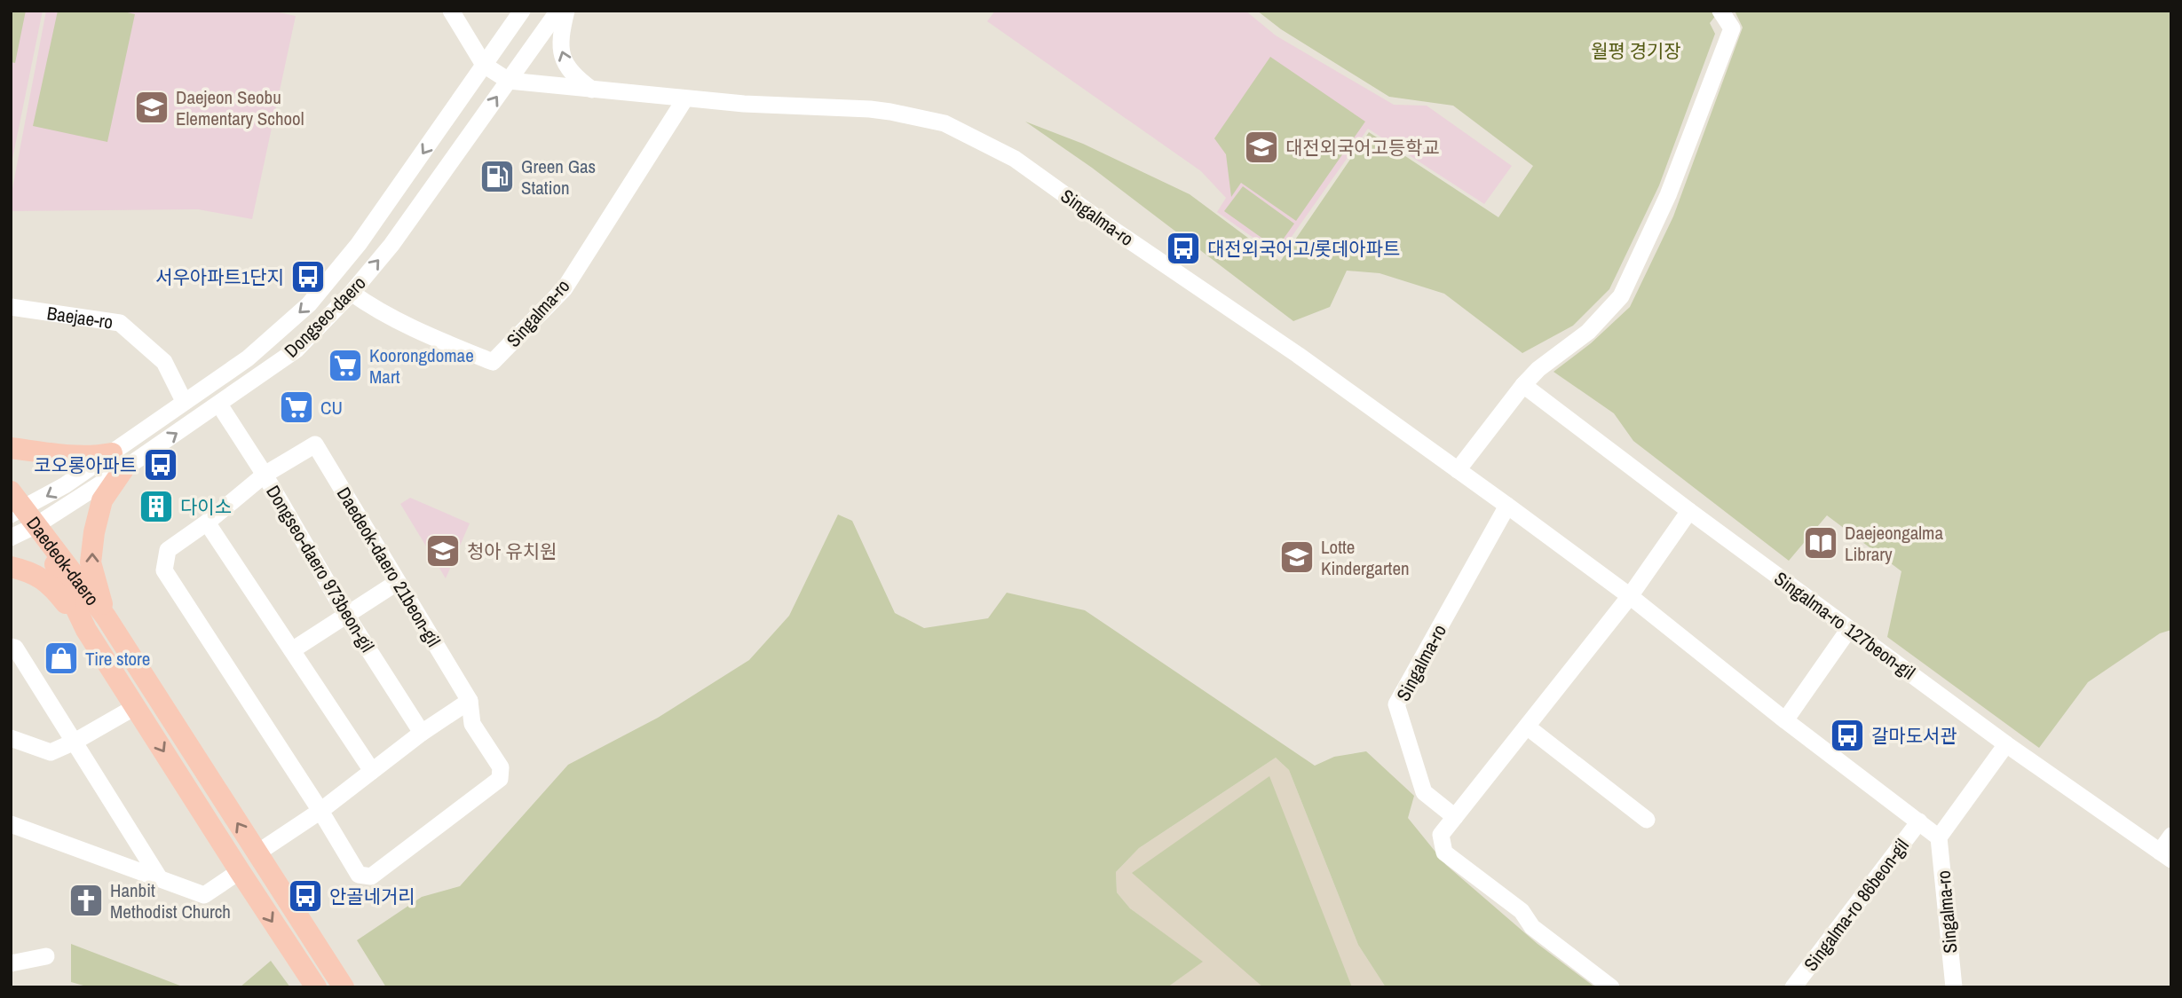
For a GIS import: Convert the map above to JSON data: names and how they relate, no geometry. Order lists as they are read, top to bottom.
{
  "streets": {
    "main road": ["Daedeok-daero"],
    "street": [
      "Singalma-ro",
      "Dongseo-daero",
      "Baejae-ro",
      "Daedeok-daero 21beon-gil",
      "Dongseo-daero 973beon-gil",
      "Singalma-ro 127beon-gil",
      "Singalma-ro 86beon-gil"
    ]
  },
  "crossings": [
    ["Singalma-ro", "Dongseo-daero"],
    ["Singalma-ro", "Singalma-ro 86beon-gil"],
    ["Dongseo-daero", "Baejae-ro"],
    ["Dongseo-daero", "Dongseo-daero 973beon-gil"],
    ["Dongseo-daero", "Daedeok-daero"],
    ["Daedeok-daero 21beon-gil", "Dongseo-daero 973beon-gil"]
  ],
  "parks": ["월평 경기장"],
  "places": {
    "school or university": [
      "Daejeon Seobu Elementary School",
      "대전외국어고등학교",
      "청아 유치원",
      "Lotte Kindergarten"
    ],
    "fuel station": ["Green Gas Station"],
    "bus stop": [
      "대전외국어고/롯데아파트",
      "서우아파트1단지",
      "코오롱아파트",
      "갈마도서관",
      "안골네거리"
    ],
    "supermarket": ["Koorongdomae Mart", "CU"],
    "building": ["다이소"],
    "library": ["Daejeongalma Library"],
    "shop": ["Tire store"],
    "church": ["Hanbit Methodist Church"]
  }
}
